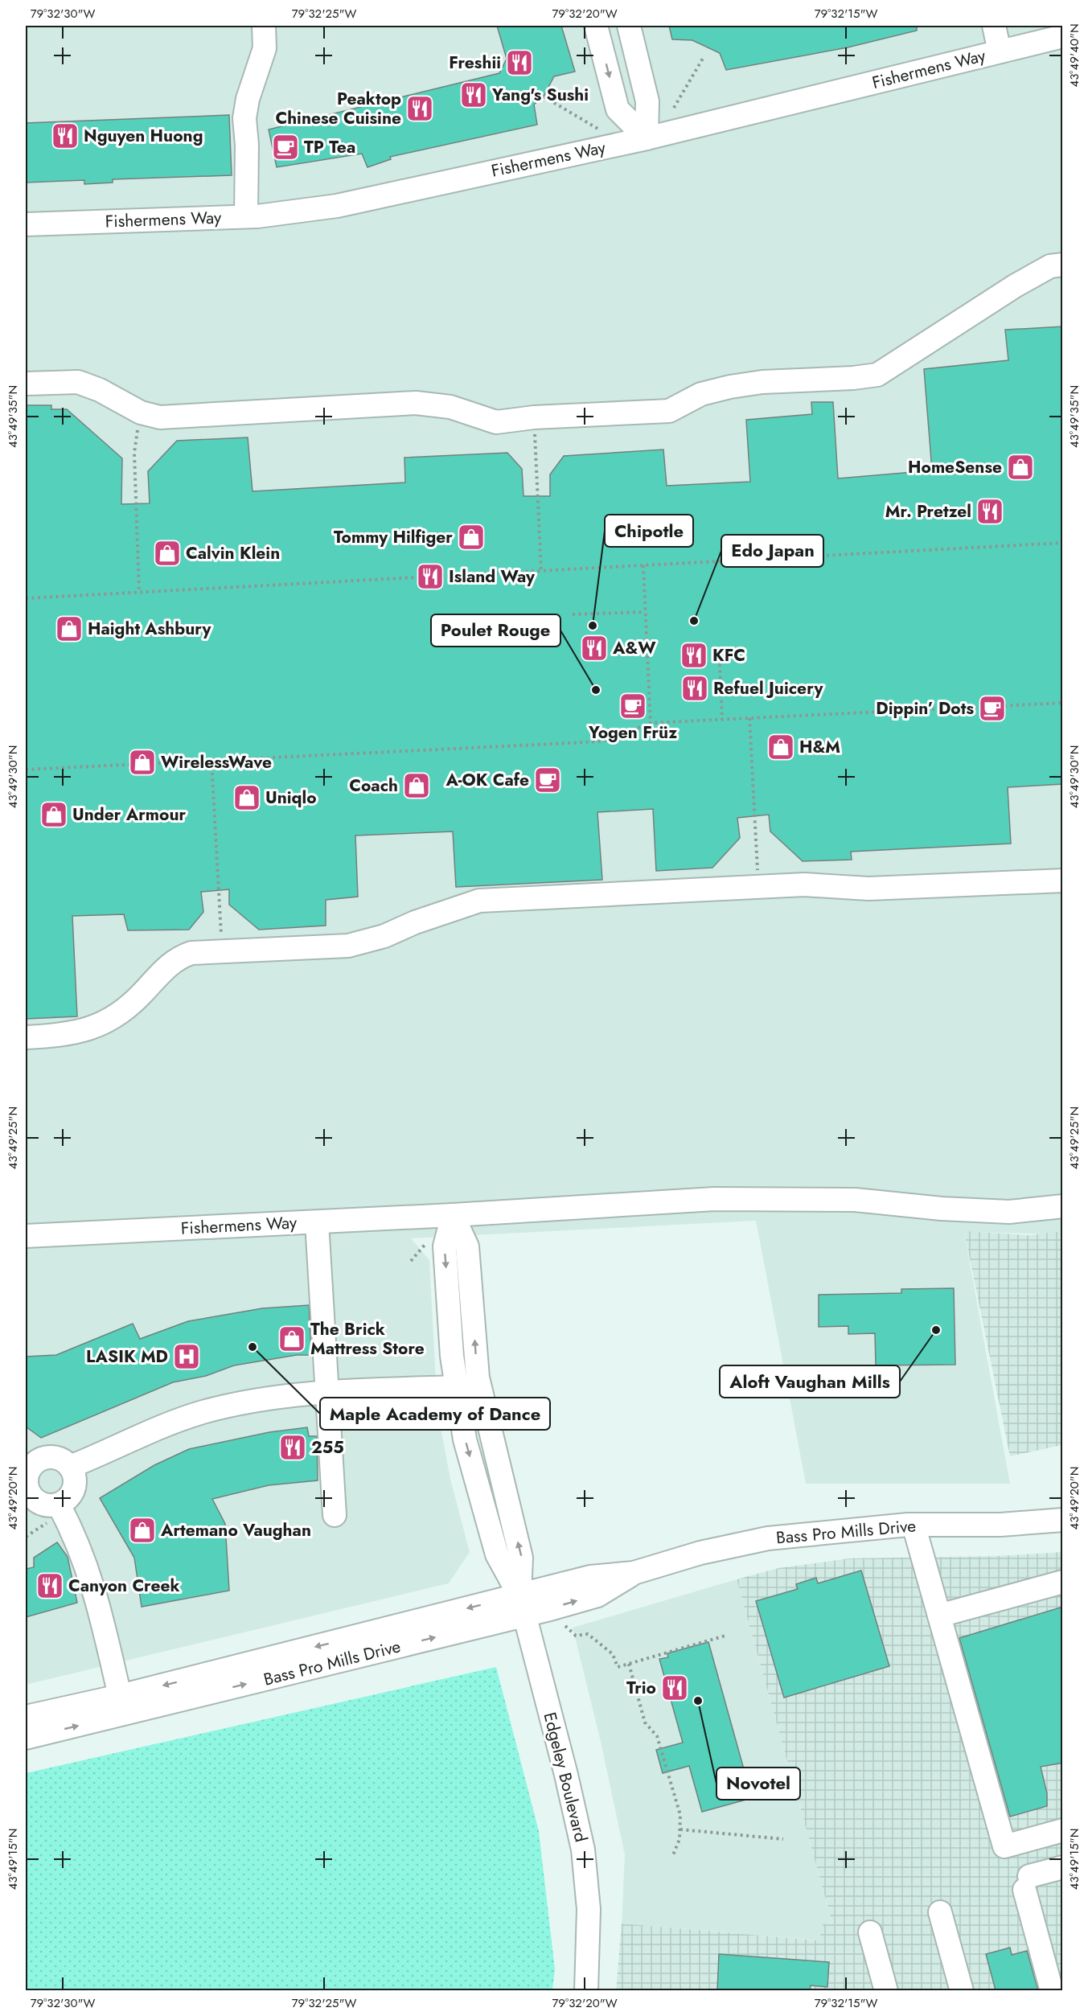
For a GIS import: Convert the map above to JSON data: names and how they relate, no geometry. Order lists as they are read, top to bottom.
{
  "streets": {
    "street": ["Fishermens Way", "Bass Pro Mills Drive", "Edgeley Boulevard"]
  },
  "crossings": [
    ["Bass Pro Mills Drive", "Edgeley Boulevard"]
  ],
  "places": {
    "restaurant": [
      "Freshii",
      "Yang's Sushi",
      "Peaktop Chinese Cuisine",
      "Nguyen Huong",
      "Mr. Pretzel",
      "Island Way",
      "A&W",
      "KFC",
      "Refuel Juicery",
      "255",
      "Canyon Creek",
      "Trio"
    ],
    "cafe": [
      "TP Tea",
      "Yogen Früz",
      "Dippin’ Dots",
      "A-OK Cafe"
    ],
    "shop": [
      "HomeSense",
      "Tommy Hilfiger",
      "Calvin Klein",
      "Haight Ashbury",
      "H&M",
      "WirelessWave",
      "Coach",
      "Uniqlo",
      "Under Armour",
      "The Brick Mattress Store",
      "Artemano Vaughan"
    ],
    "other": [
      "Edo Japan",
      "Chipotle",
      "Poulet Rouge",
      "Aloft Vaughan Mills",
      "Maple Academy of Dance",
      "Novotel"
    ],
    "hospital": ["LASIK MD"]
  },
  "coordinates": [
    "79°32'30\"W",
    "79°32'25\"W",
    "79°32'20\"W",
    "79°32'15\"W",
    "43°49'40\"N",
    "43°49'35\"N",
    "43°49'30\"N",
    "43°49'25\"N",
    "43°49'20\"N",
    "43°49'15\"N"
  ]
}
